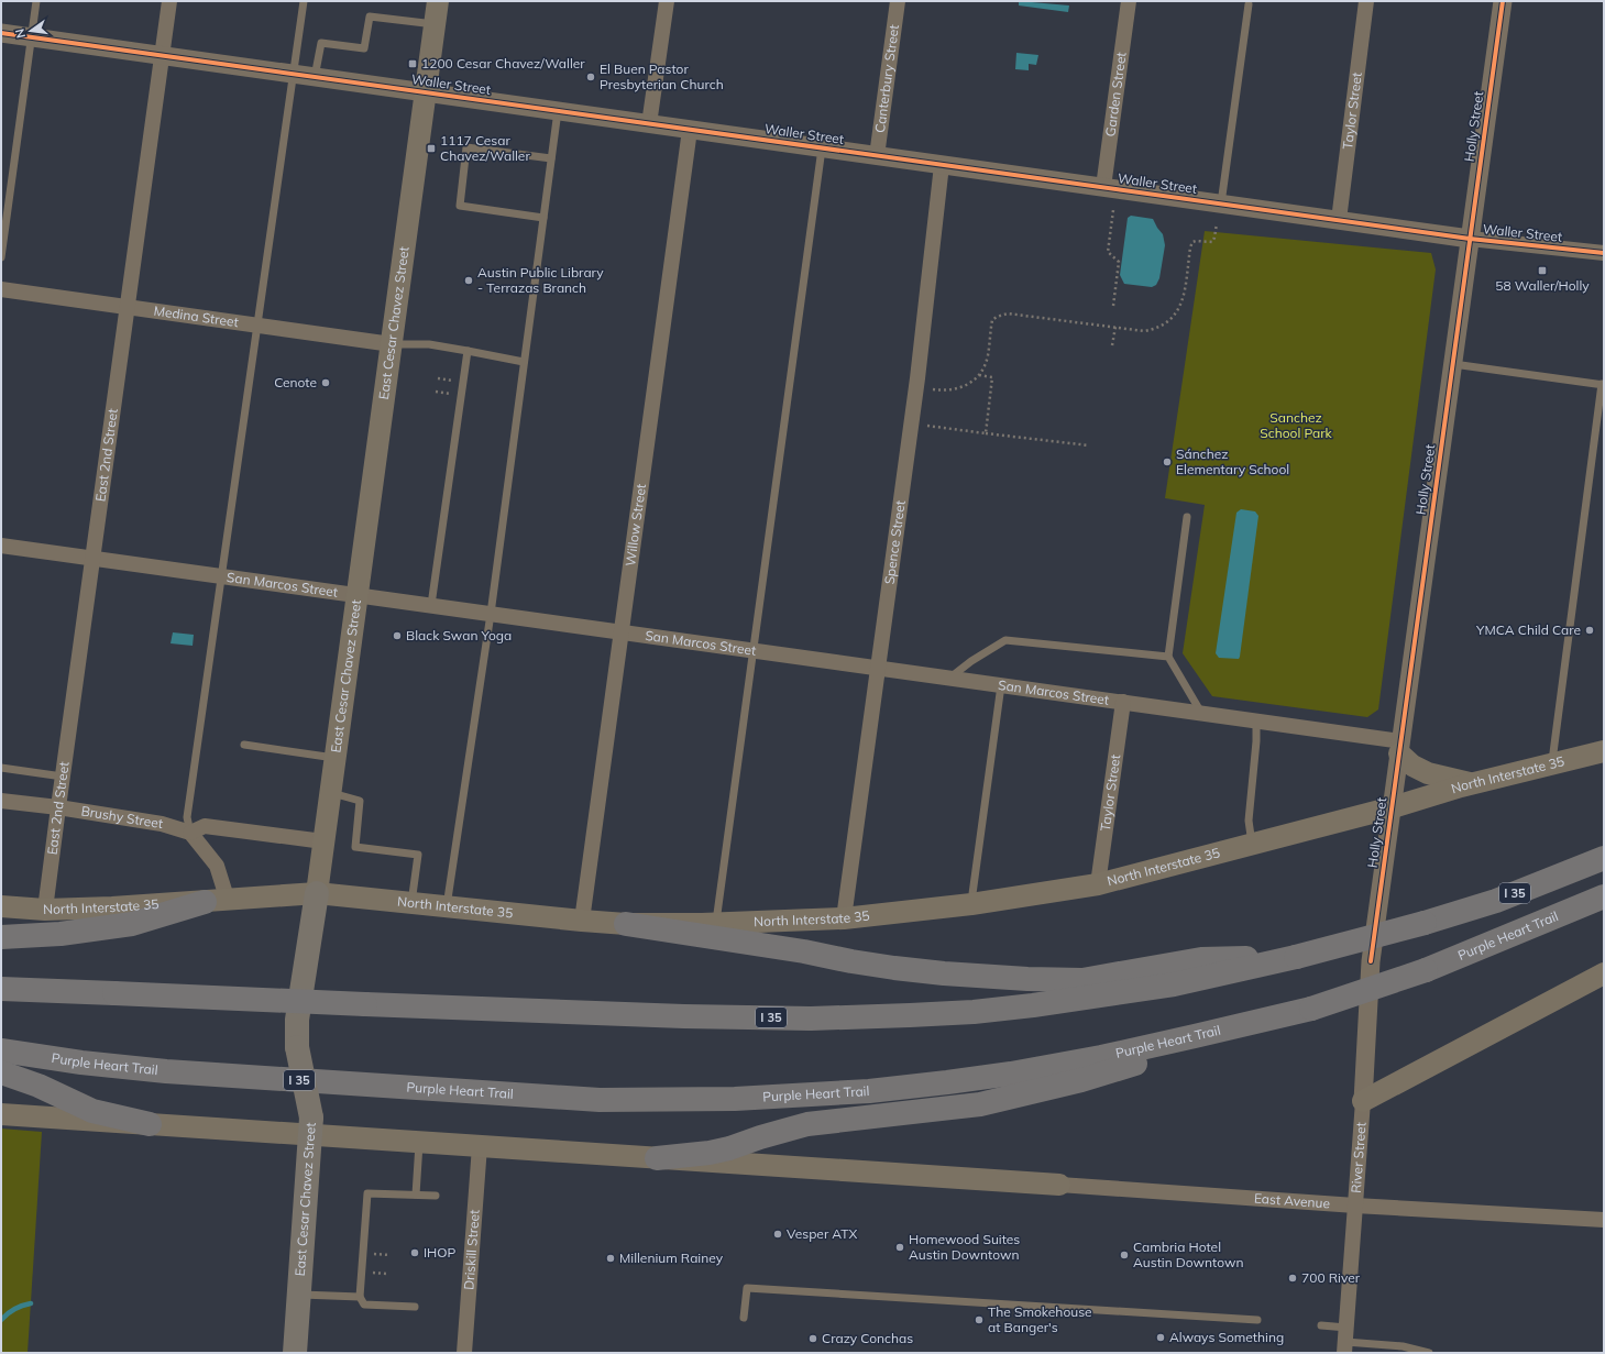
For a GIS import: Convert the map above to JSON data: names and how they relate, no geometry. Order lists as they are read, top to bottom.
{
  "streets": {
    "highway": ["I 35", "Purple Heart Trail"],
    "main road": ["East Cesar Chavez Street", "North Interstate 35"],
    "street": [
      "Canterbury Street",
      "Waller Street",
      "Garden Street",
      "Taylor Street",
      "Holly Street",
      "Medina Street",
      "East 2nd Street",
      "Willow Street",
      "Spence Street",
      "San Marcos Street",
      "Brushy Street",
      "River Street",
      "East Avenue",
      "Driskill Street"
    ]
  },
  "crossings": [
    ["Canterbury Street", "Waller Street"],
    ["Waller Street", "Garden Street"],
    ["Waller Street", "Taylor Street"],
    ["Waller Street", "Holly Street"],
    ["Waller Street", "East Cesar Chavez Street"],
    ["Waller Street", "East 2nd Street"],
    ["Waller Street", "Willow Street"],
    ["Waller Street", "Spence Street"],
    ["Taylor Street", "San Marcos Street"],
    ["Taylor Street", "North Interstate 35"],
    ["Holly Street", "San Marcos Street"],
    ["Holly Street", "North Interstate 35"],
    ["Holly Street", "River Street"],
    ["Medina Street", "East Cesar Chavez Street"],
    ["Medina Street", "East 2nd Street"],
    ["East Cesar Chavez Street", "San Marcos Street"],
    ["East Cesar Chavez Street", "North Interstate 35"],
    ["East 2nd Street", "San Marcos Street"],
    ["East 2nd Street", "North Interstate 35"],
    ["East 2nd Street", "Brushy Street"],
    ["Willow Street", "San Marcos Street"],
    ["Willow Street", "North Interstate 35"],
    ["Spence Street", "San Marcos Street"],
    ["Spence Street", "North Interstate 35"],
    ["River Street", "East Avenue"]
  ],
  "parks": ["Sanchez School Park"],
  "places": {
    "transit": ["1200 Cesar Chavez/Waller", "1117 Cesar Chavez/Waller", "58 Waller/Holly"],
    "other": [
      "El Buen Pastor Presbyterian Church",
      "Austin Public Library - Terrazas Branch",
      "Cenote",
      "Sánchez Elementary School",
      "YMCA Child Care",
      "Black Swan Yoga",
      "Vesper ATX",
      "Homewood Suites Austin Downtown",
      "IHOP",
      "Cambria Hotel Austin Downtown",
      "Millenium Rainey",
      "700 River",
      "The Smokehouse at Banger's",
      "Always Something",
      "Crazy Conchas"
    ]
  },
  "north": "left"
}
